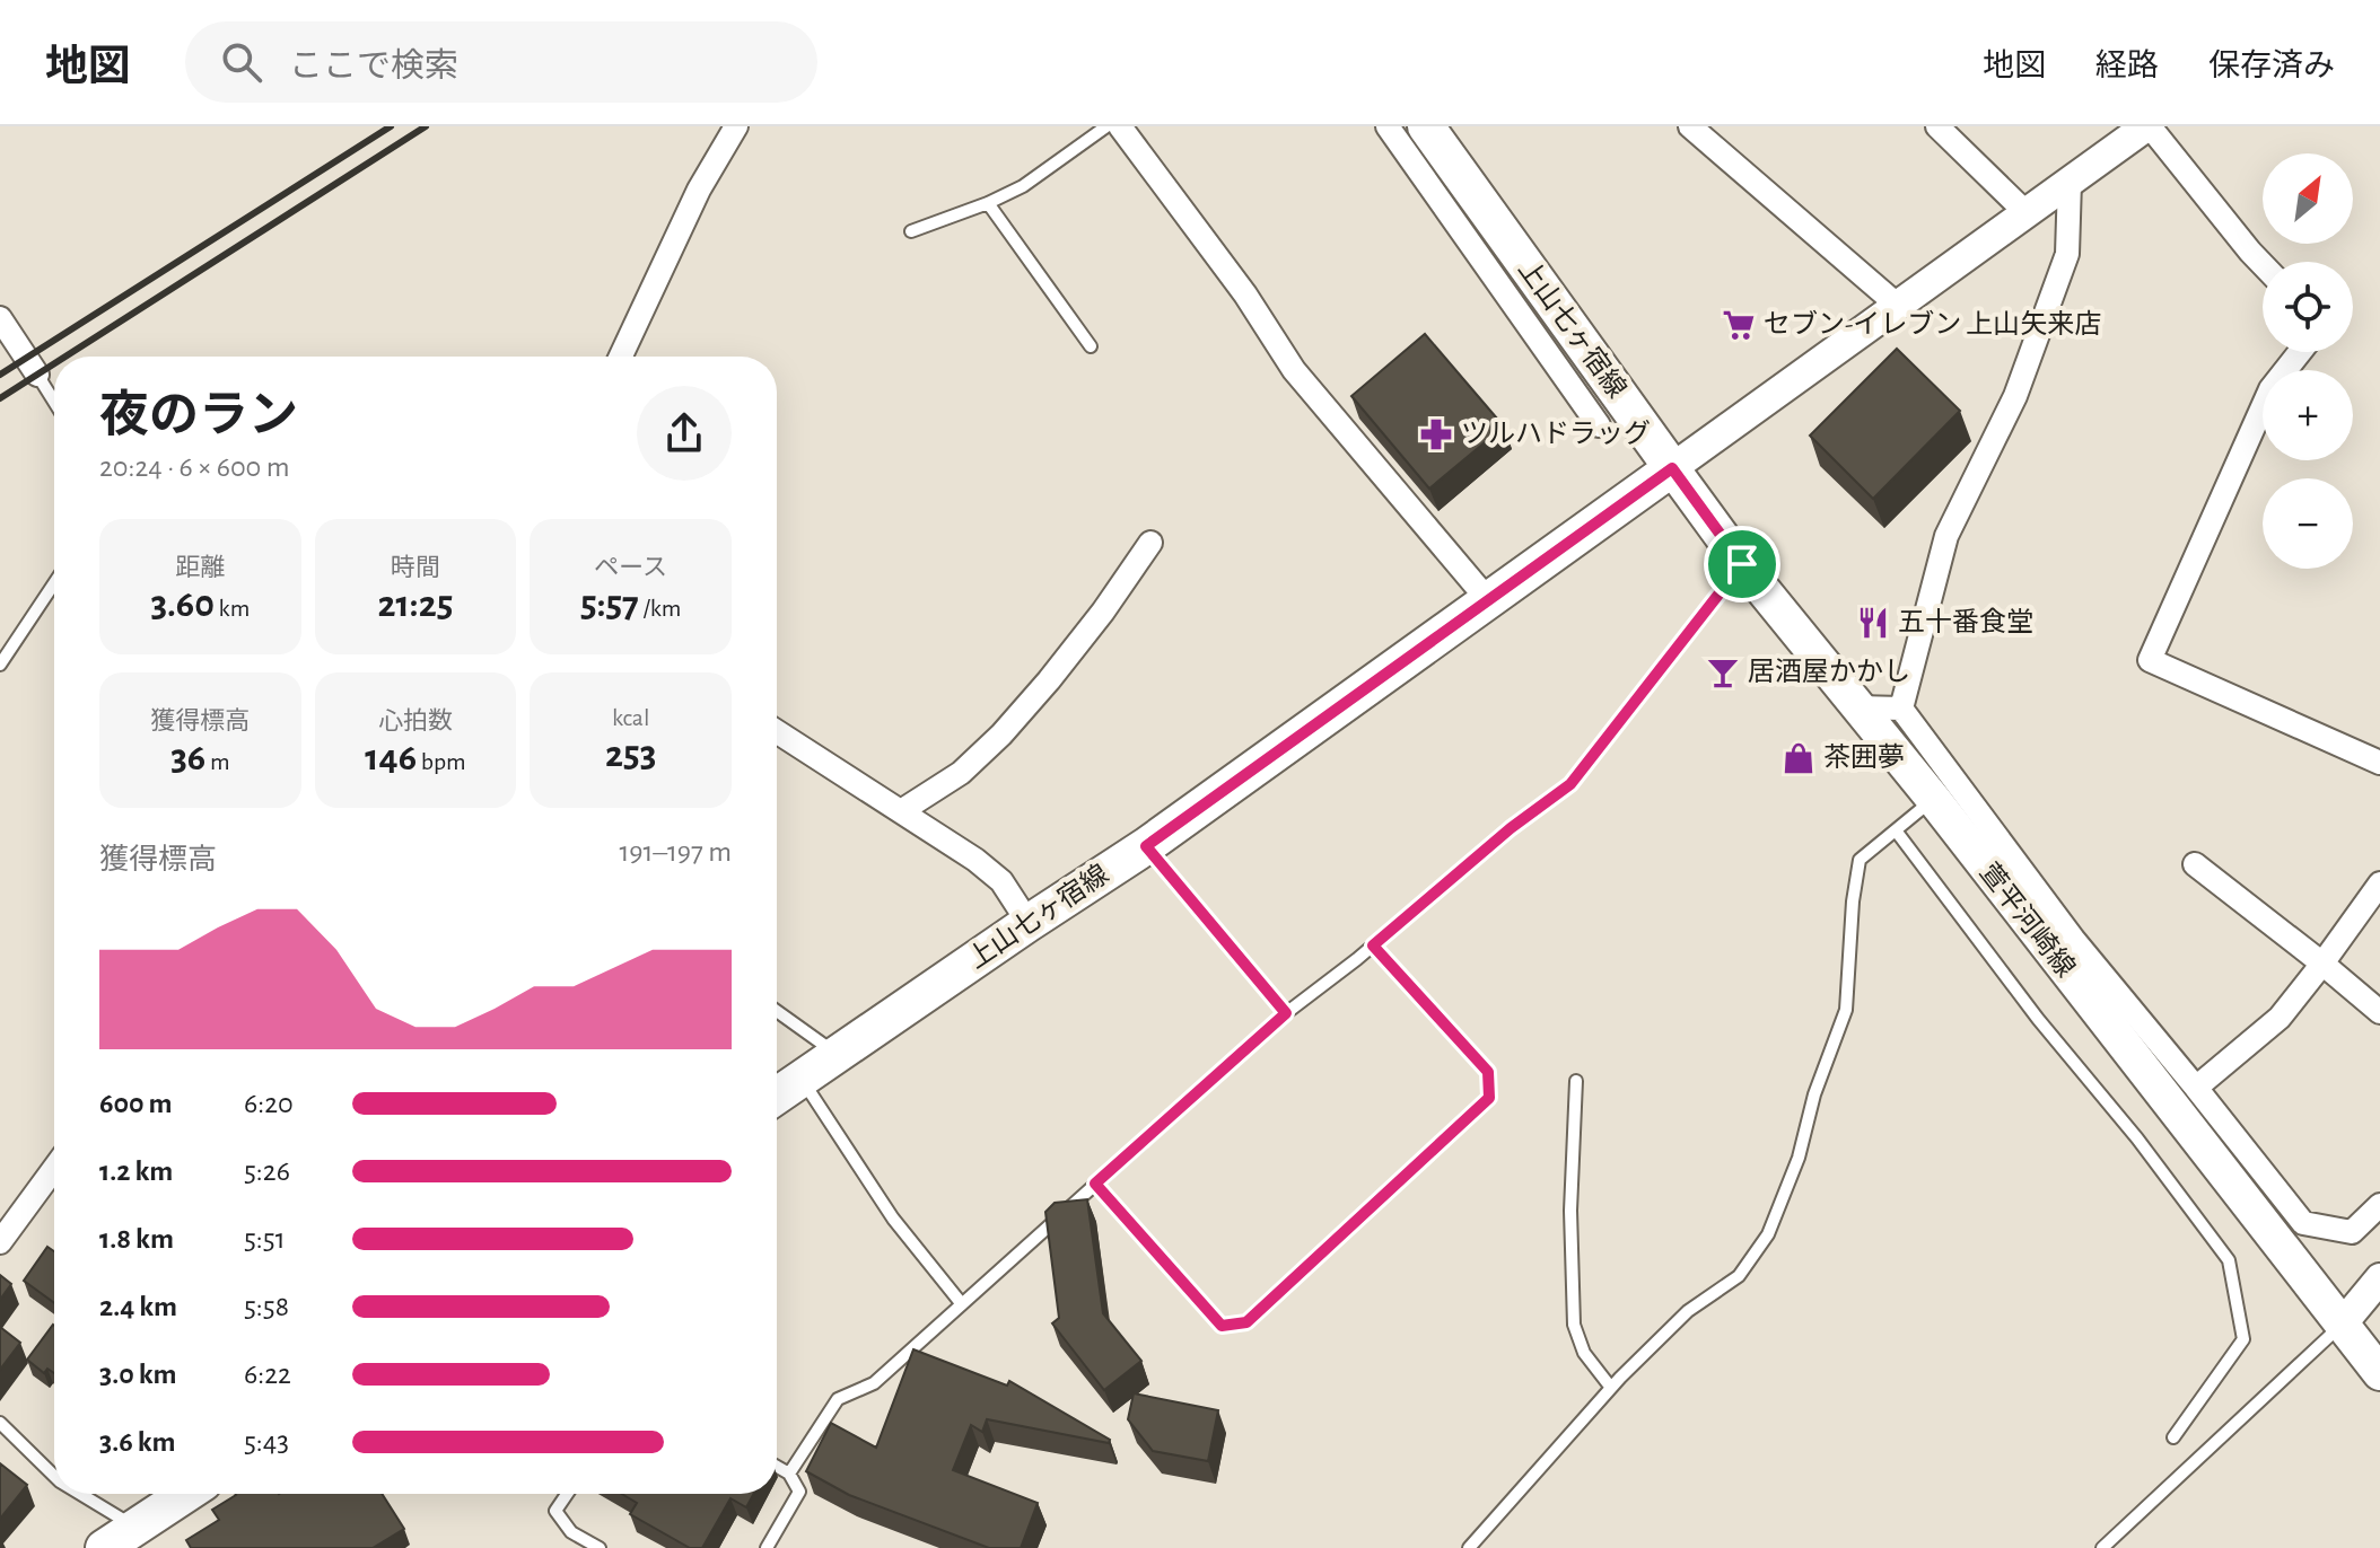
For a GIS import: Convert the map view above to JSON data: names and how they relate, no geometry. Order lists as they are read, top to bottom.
{
  "streets": {
    "main road": ["上山七ヶ宿線", "萱平河崎線"]
  },
  "crossings": [
    ["上山七ヶ宿線", "萱平河崎線"]
  ],
  "places": {
    "supermarket": ["セブン-イレブン 上山矢来店"],
    "pharmacy": ["ツルハドラッグ"],
    "restaurant": ["五十番食堂"],
    "bar": ["居酒屋かかし"],
    "shop": ["茶囲夢"]
  },
  "north": "top right",
  "page": {
    "header": "地図",
    "search": "ここで検索",
    "nav": ["地図", "経路", "保存済み"],
    "map_buttons": ["+", "−"],
    "heading": ["夜のラン", "20:24 · 6 × 600 m"],
    "stats": [
      ["距離", "3.60 km"],
      ["時間", "21:25"],
      ["ペース", "5:57 /km"],
      ["獲得標高", "36 m"],
      ["心拍数", "146 bpm"],
      ["kcal", "253"]
    ],
    "chart": ["獲得標高", "191–197 m"],
    "list": [
      {
        "name": "600 m",
        "note": "6:20"
      },
      {
        "name": "1.2 km",
        "note": "5:26"
      },
      {
        "name": "1.8 km",
        "note": "5:51"
      },
      {
        "name": "2.4 km",
        "note": "5:58"
      },
      {
        "name": "3.0 km",
        "note": "6:22"
      },
      {
        "name": "3.6 km",
        "note": "5:43"
      }
    ]
  }
}
